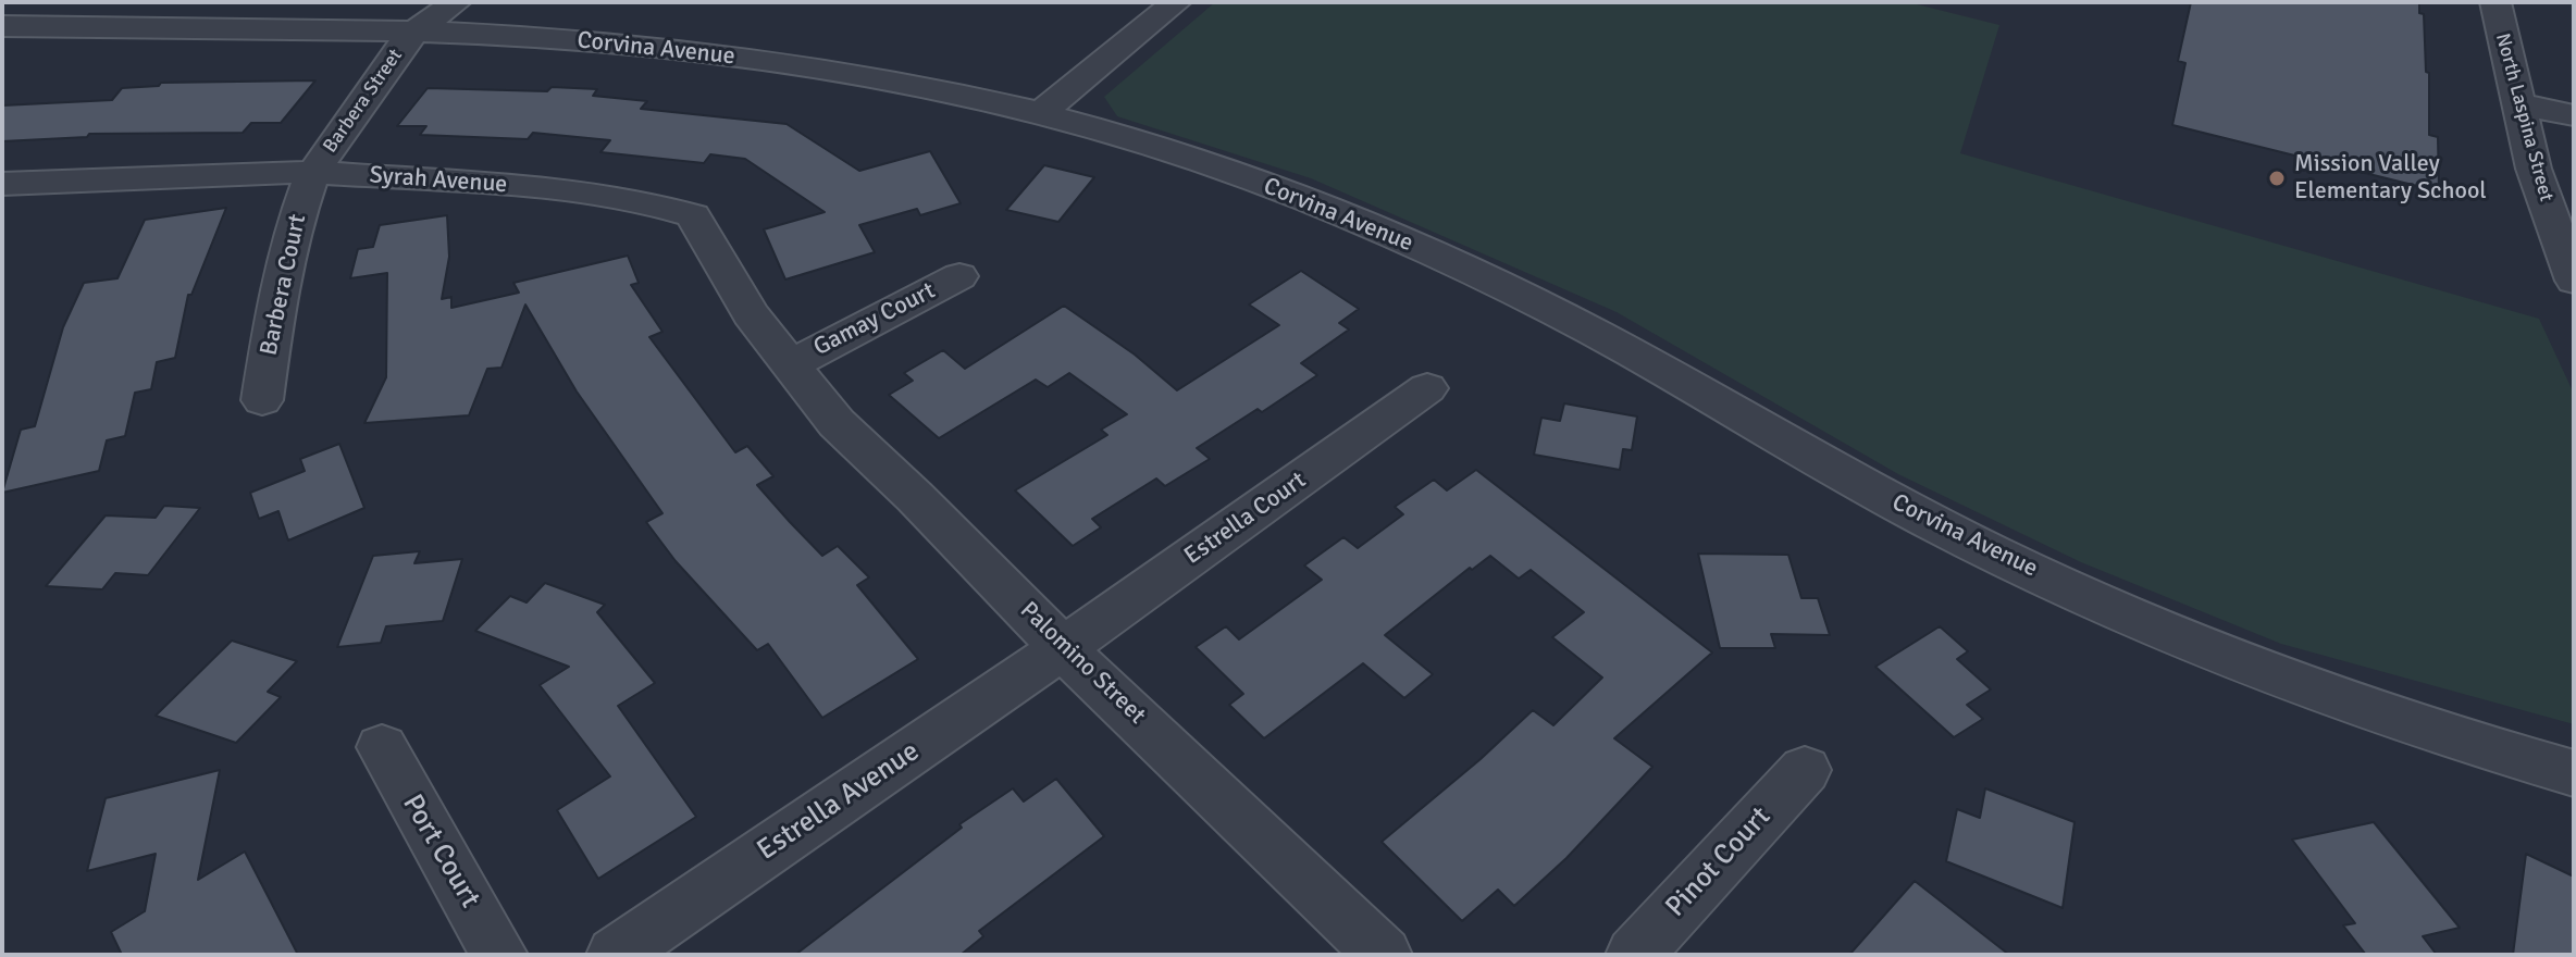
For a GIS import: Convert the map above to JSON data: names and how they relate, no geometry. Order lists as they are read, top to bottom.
{
  "streets": {
    "street": [
      "Corvina Avenue",
      "Barbera Street",
      "North Laspina Street",
      "Syrah Avenue",
      "Barbera Court",
      "Gamay Court",
      "Estrella Court",
      "Palomino Street",
      "Estrella Avenue",
      "Port Court",
      "Pinot Court"
    ]
  },
  "crossings": [
    ["Corvina Avenue", "Barbera Street"],
    ["Barbera Street", "Syrah Avenue"],
    ["Barbera Street", "Barbera Court"],
    ["Syrah Avenue", "Barbera Court"],
    ["Syrah Avenue", "Gamay Court"],
    ["Syrah Avenue", "Palomino Street"],
    ["Gamay Court", "Palomino Street"],
    ["Estrella Court", "Palomino Street"],
    ["Estrella Court", "Estrella Avenue"],
    ["Palomino Street", "Estrella Avenue"]
  ],
  "places": ["Mission Valley Elementary School"]
}
